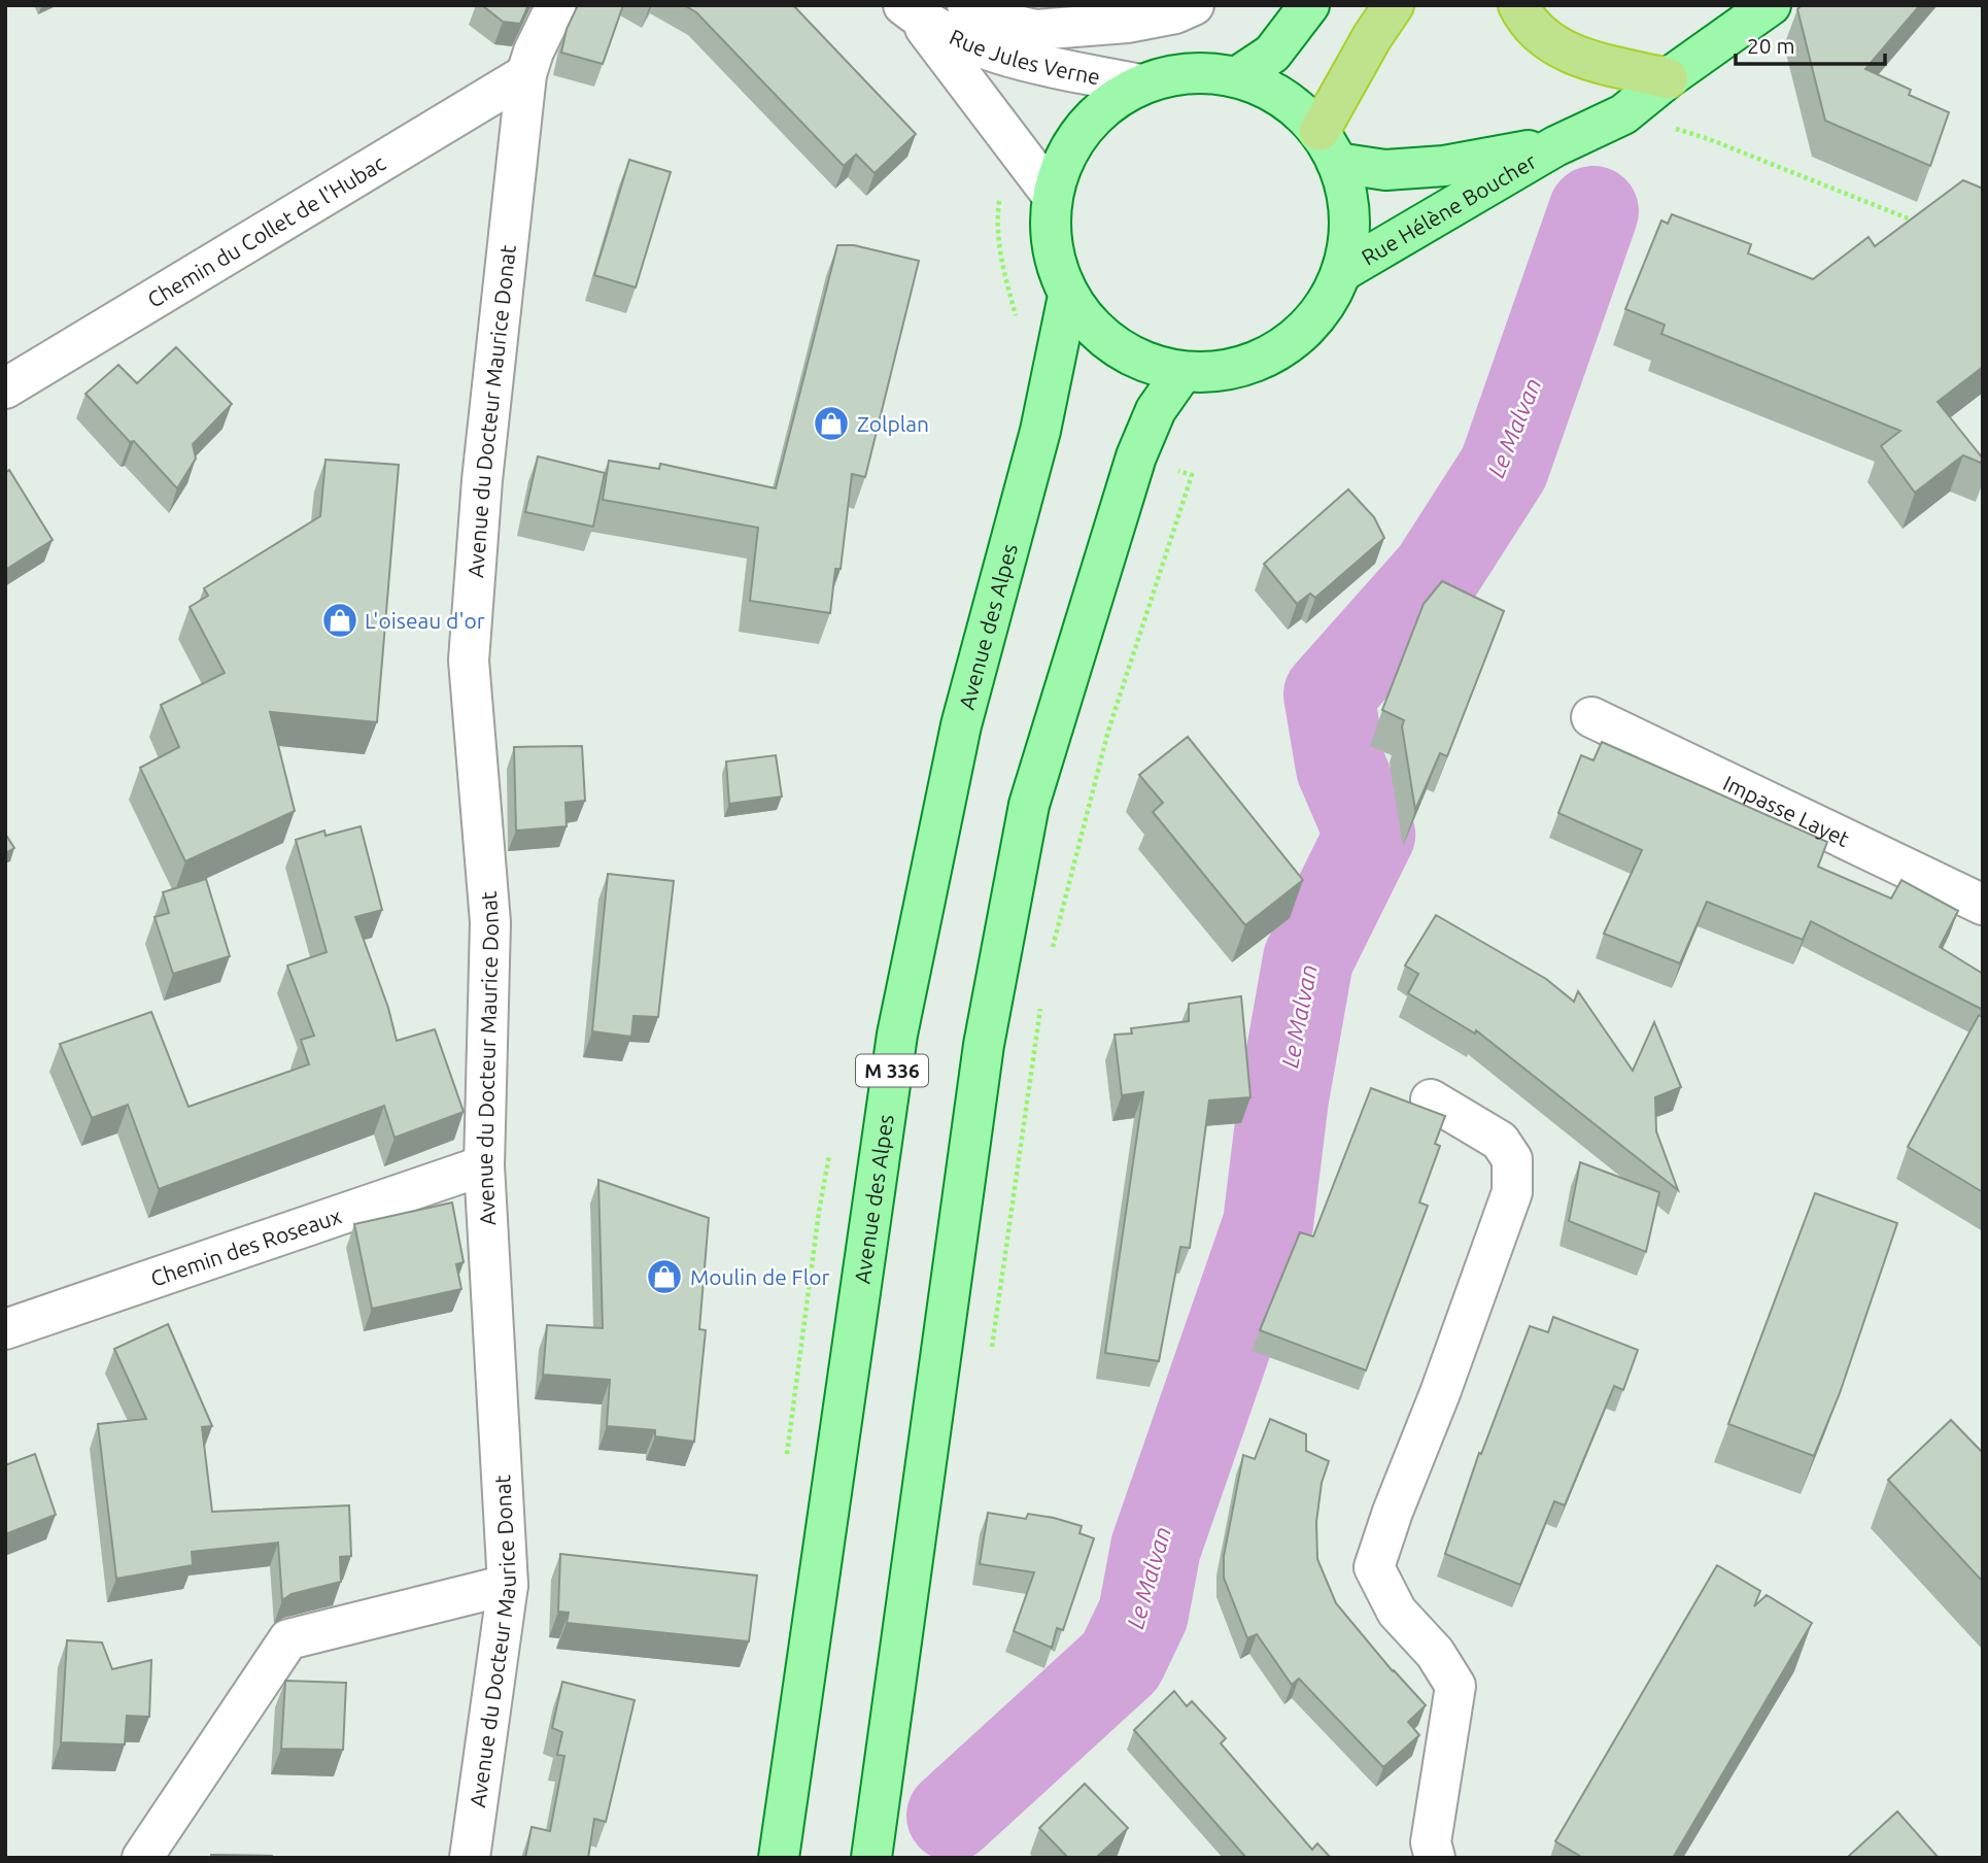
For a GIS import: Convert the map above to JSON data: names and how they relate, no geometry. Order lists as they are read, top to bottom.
{
  "streets": {
    "main road": ["Rue Hélène Boucher", "Avenue des Alpes", "M 336"],
    "street": [
      "Rue Jules Verne",
      "Chemin du Collet de l'Hubac",
      "Avenue du Docteur Maurice Donat",
      "Impasse Layet",
      "Chemin des Roseaux"
    ]
  },
  "crossings": [
    ["Chemin du Collet de l'Hubac", "Avenue du Docteur Maurice Donat"],
    ["Avenue du Docteur Maurice Donat", "Chemin des Roseaux"]
  ],
  "water": ["Le Malvan"],
  "places": {
    "shop": ["Zolplan", "L'oiseau d'or", "Moulin de Flor"]
  },
  "scale_bar": "20 m"
}
